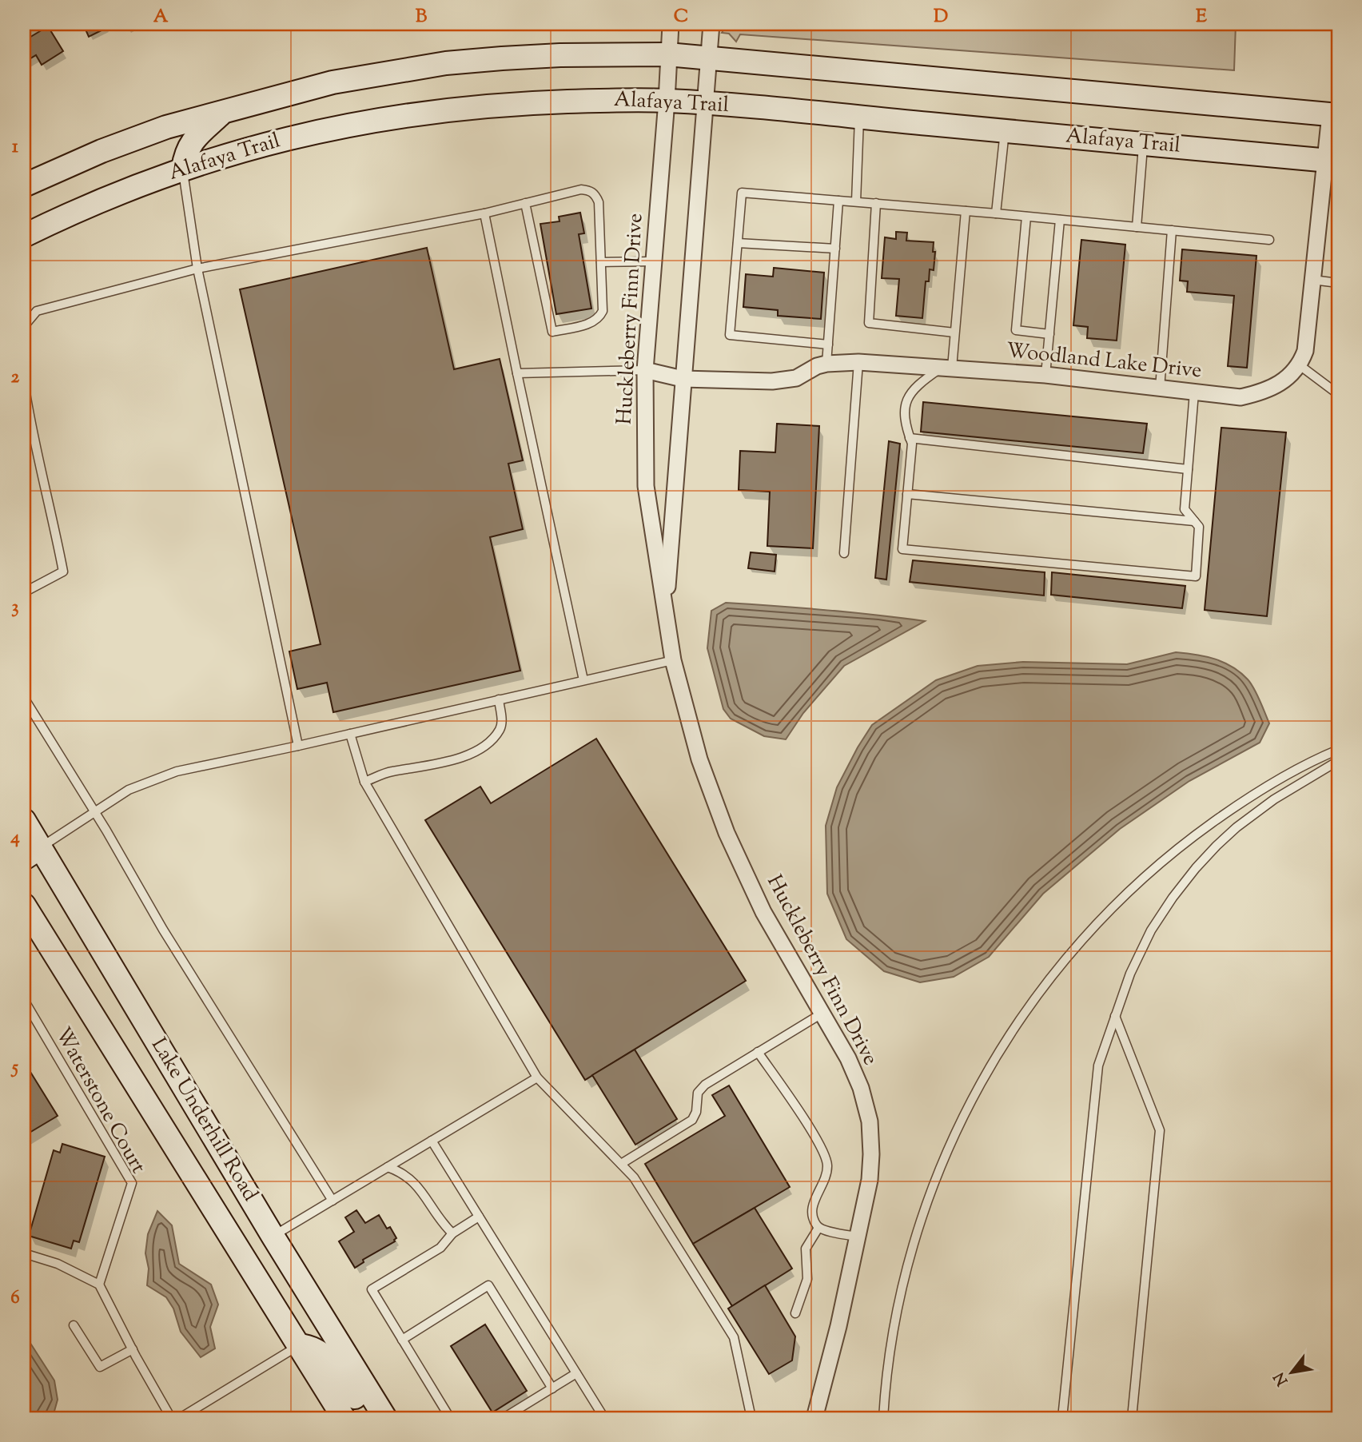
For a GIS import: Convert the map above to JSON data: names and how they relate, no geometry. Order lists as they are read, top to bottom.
{
  "streets": {
    "main road": ["Alafaya Trail", "Lake Underhill Road"],
    "street": ["Huckleberry Finn Drive", "Woodland Lake Drive"],
    "lane": ["Waterstone Court"]
  },
  "crossings": [
    ["Alafaya Trail", "Huckleberry Finn Drive"],
    ["Huckleberry Finn Drive", "Woodland Lake Drive"]
  ],
  "north": "bottom left",
  "grid": {
    "columns": [
      "A",
      "B",
      "C",
      "D",
      "E"
    ],
    "rows": [
      "1",
      "2",
      "3",
      "4",
      "5",
      "6"
    ]
  }
}
